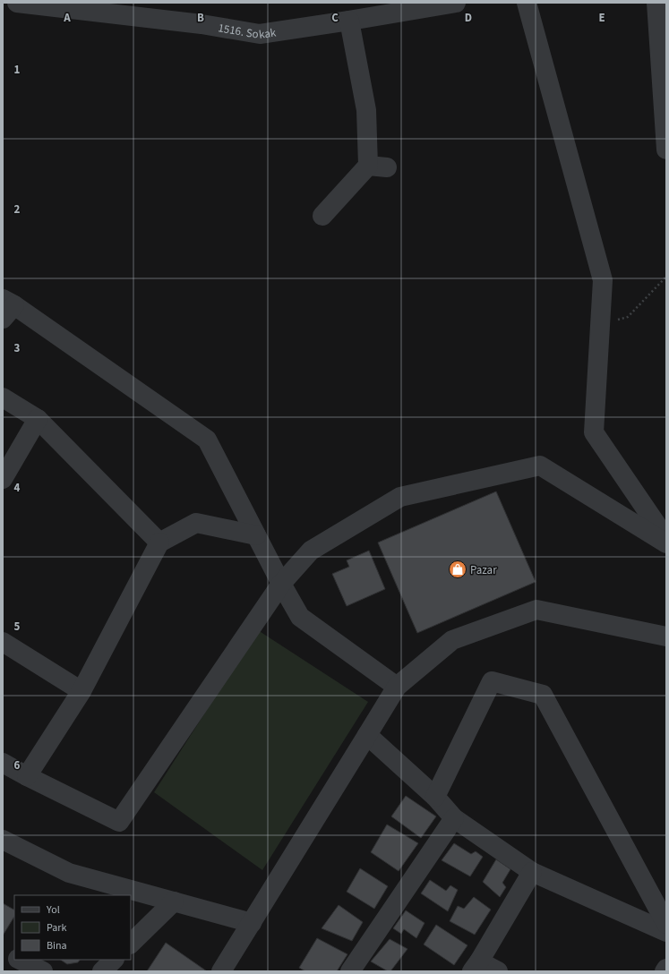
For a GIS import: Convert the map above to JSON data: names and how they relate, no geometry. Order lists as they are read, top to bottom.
{
  "streets": {
    "street": ["1516. Sokak"]
  },
  "places": {
    "shop": ["Pazar"]
  },
  "legend": ["Yol", "Park", "Bina"],
  "grid": {
    "columns": [
      "A",
      "B",
      "C",
      "D",
      "E"
    ],
    "rows": [
      "1",
      "2",
      "3",
      "4",
      "5",
      "6"
    ]
  }
}
